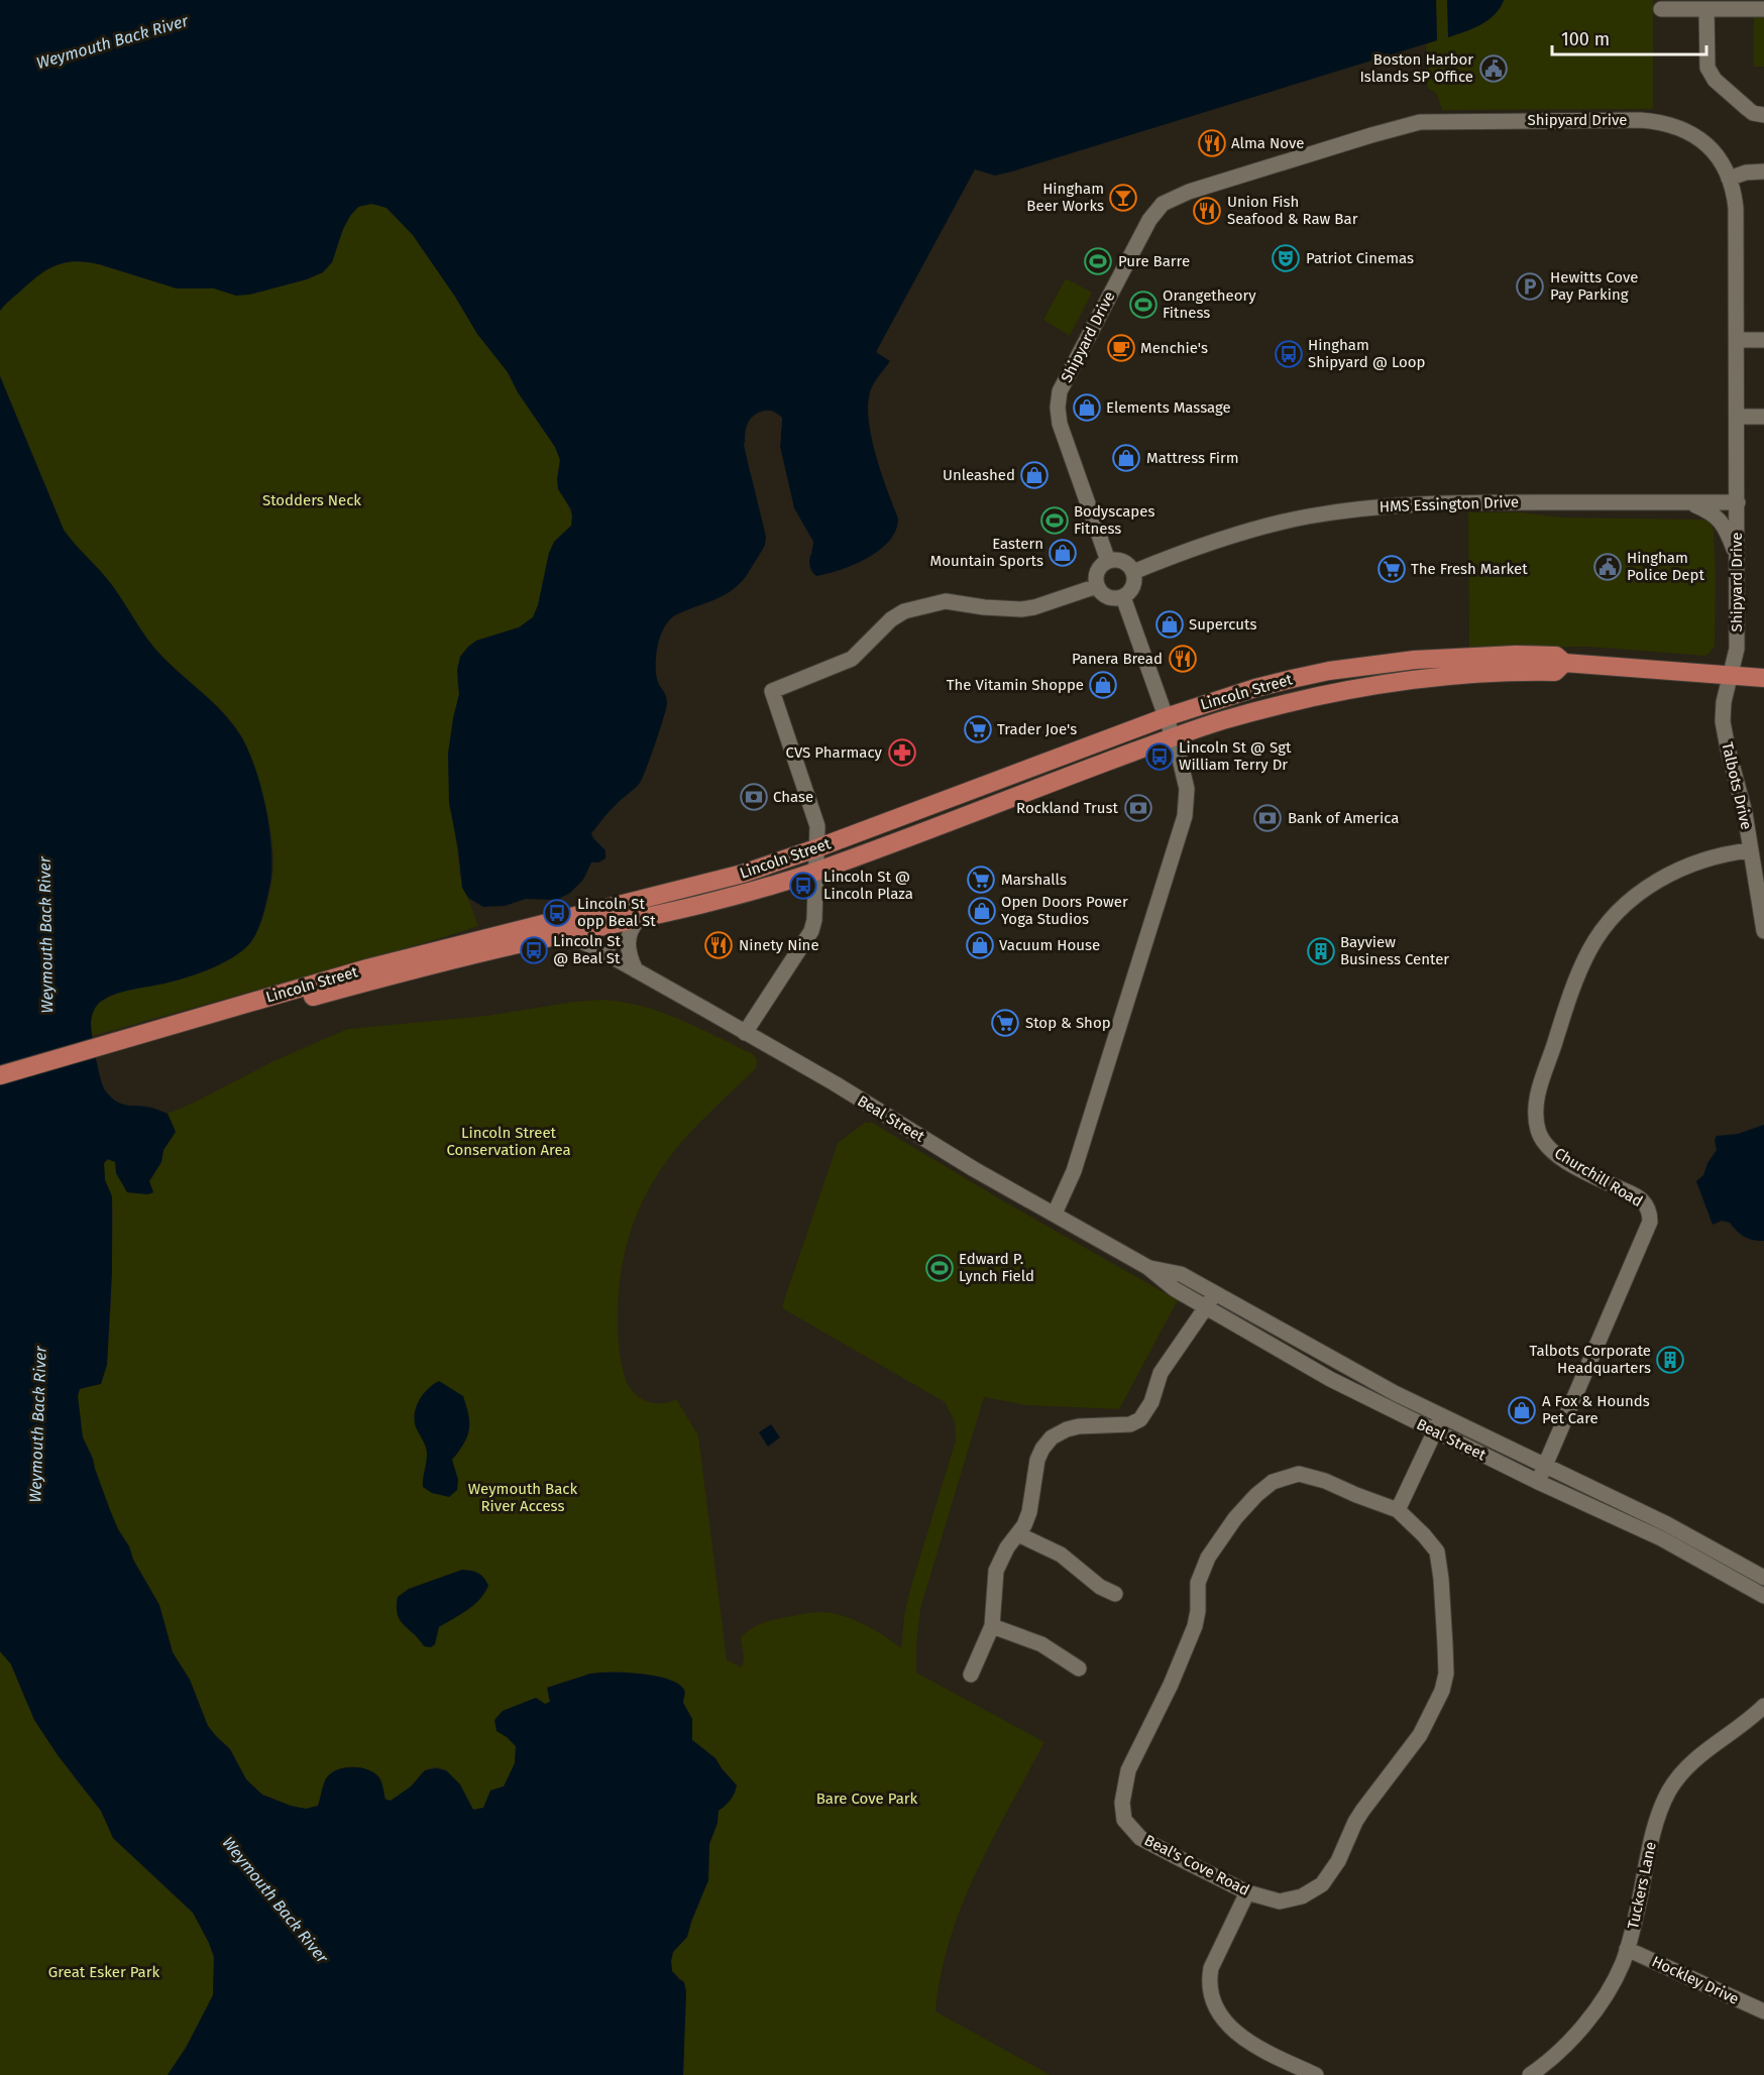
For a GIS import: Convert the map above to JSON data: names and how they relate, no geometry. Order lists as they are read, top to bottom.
{
  "streets": {
    "main road": ["Lincoln Street"],
    "street": [
      "Shipyard Drive",
      "HMS Essington Drive",
      "Talbots Drive",
      "Beal Street",
      "Churchill Road",
      "Beal's Cove Road",
      "Tuckers Lane",
      "Hockley Drive"
    ]
  },
  "crossings": [
    ["Shipyard Drive", "HMS Essington Drive"],
    ["Shipyard Drive", "Lincoln Street"],
    ["Shipyard Drive", "Talbots Drive"],
    ["Lincoln Street", "Talbots Drive"],
    ["Lincoln Street", "Beal Street"],
    ["Talbots Drive", "Churchill Road"],
    ["Beal Street", "Churchill Road"],
    ["Tuckers Lane", "Hockley Drive"]
  ],
  "water": ["Weymouth Back River"],
  "parks": [
    "Stodders Neck",
    "Lincoln Street Conservation Area",
    "Weymouth Back River Access",
    "Bare Cove Park",
    "Great Esker Park"
  ],
  "places": {
    "public building": ["Boston Harbor Islands SP Office", "Hingham Police Dept"],
    "restaurant": [
      "Alma Nove",
      "Union Fish Seafood & Raw Bar",
      "Panera Bread",
      "Ninety Nine"
    ],
    "bar": ["Hingham Beer Works"],
    "theatre": ["Patriot Cinemas"],
    "sports": [
      "Pure Barre",
      "Orangetheory Fitness",
      "Bodyscapes Fitness",
      "Edward P. Lynch Field"
    ],
    "parking": ["Hewitts Cove Pay Parking"],
    "cafe": ["Menchie's"],
    "bus stop": [
      "Hingham Shipyard @ Loop",
      "Lincoln St @ Sgt William Terry Dr",
      "Lincoln St @ Lincoln Plaza",
      "Lincoln St opp Beal St",
      "Lincoln St @ Beal St"
    ],
    "shop": [
      "Elements Massage",
      "Mattress Firm",
      "Unleashed",
      "Eastern Mountain Sports",
      "Supercuts",
      "The Vitamin Shoppe",
      "Open Doors Power Yoga Studios",
      "Vacuum House",
      "A Fox & Hounds Pet Care"
    ],
    "supermarket": [
      "The Fresh Market",
      "Trader Joe's",
      "Marshalls",
      "Stop & Shop"
    ],
    "pharmacy": ["CVS Pharmacy"],
    "bank": ["Chase", "Rockland Trust", "Bank of America"],
    "building": ["Bayview Business Center", "Talbots Corporate Headquarters"]
  },
  "scale_bar": "100 m"
}
